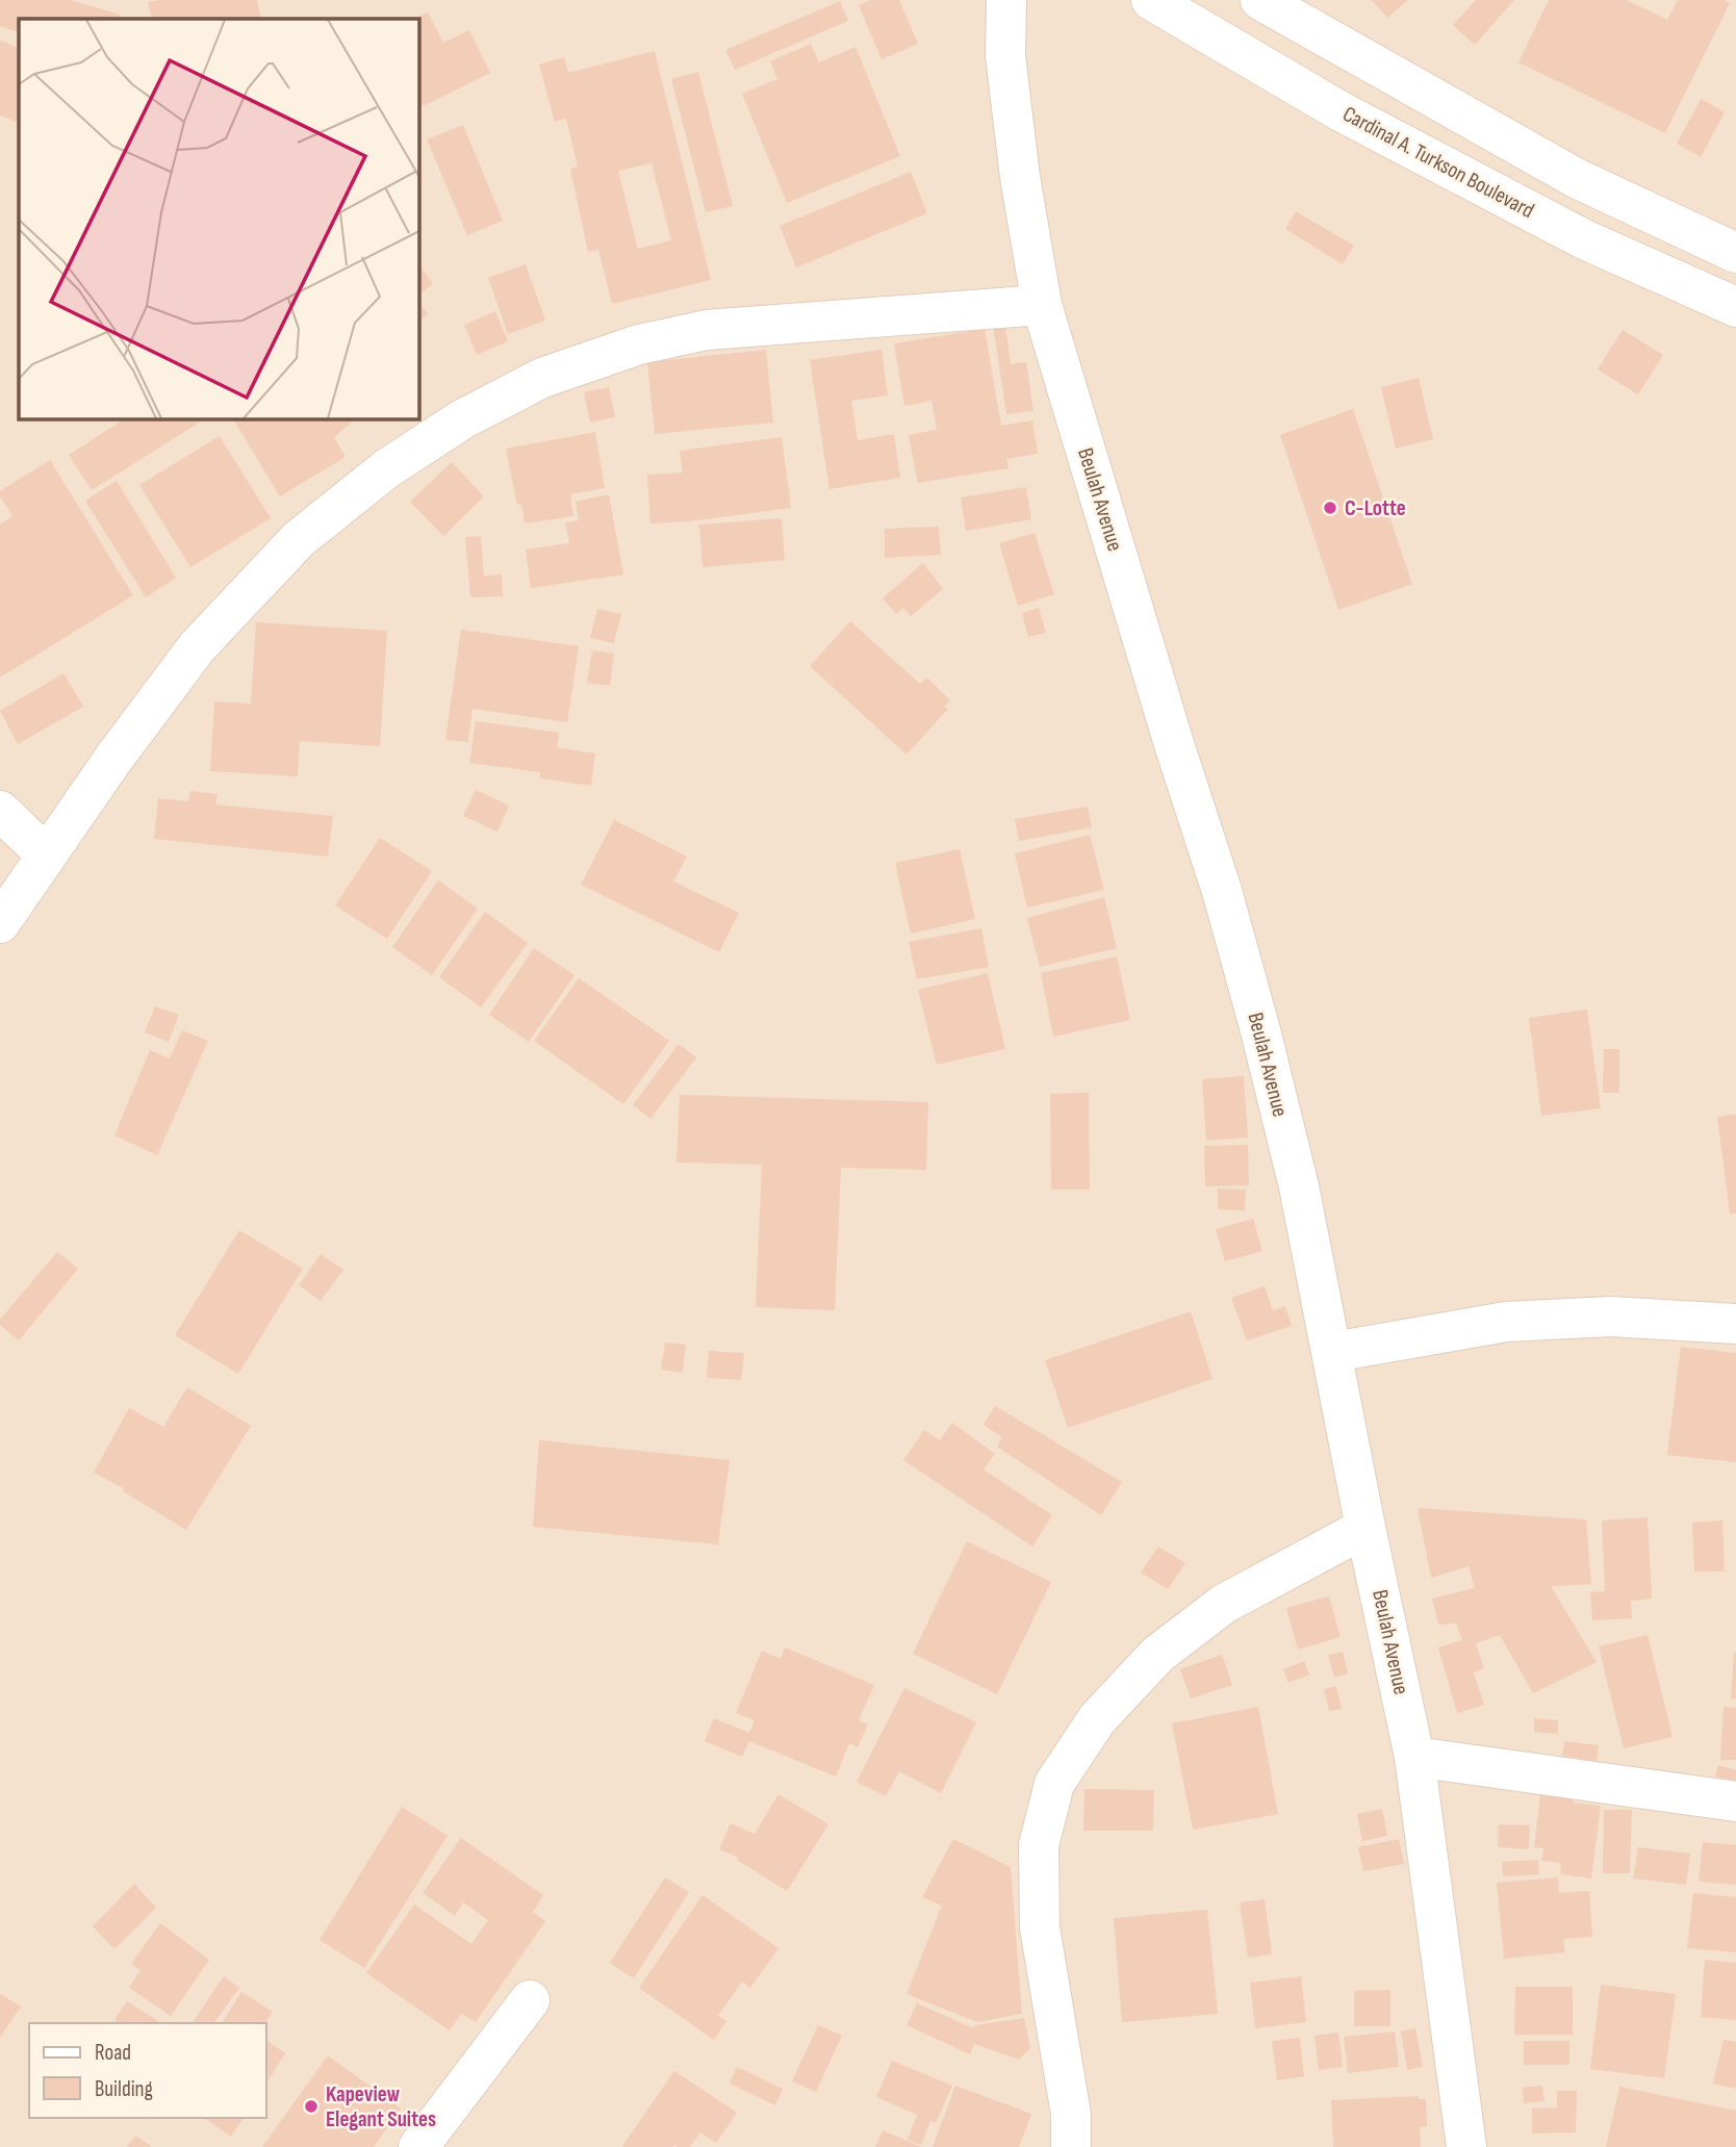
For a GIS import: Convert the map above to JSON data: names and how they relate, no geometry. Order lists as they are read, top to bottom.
{
  "streets": {
    "street": ["Cardinal A. Turkson Boulevard", "Beulah Avenue"]
  },
  "places": ["C-Lotte", "Kapeview Elegant Suites"],
  "legend": ["Road", "Building"]
}
